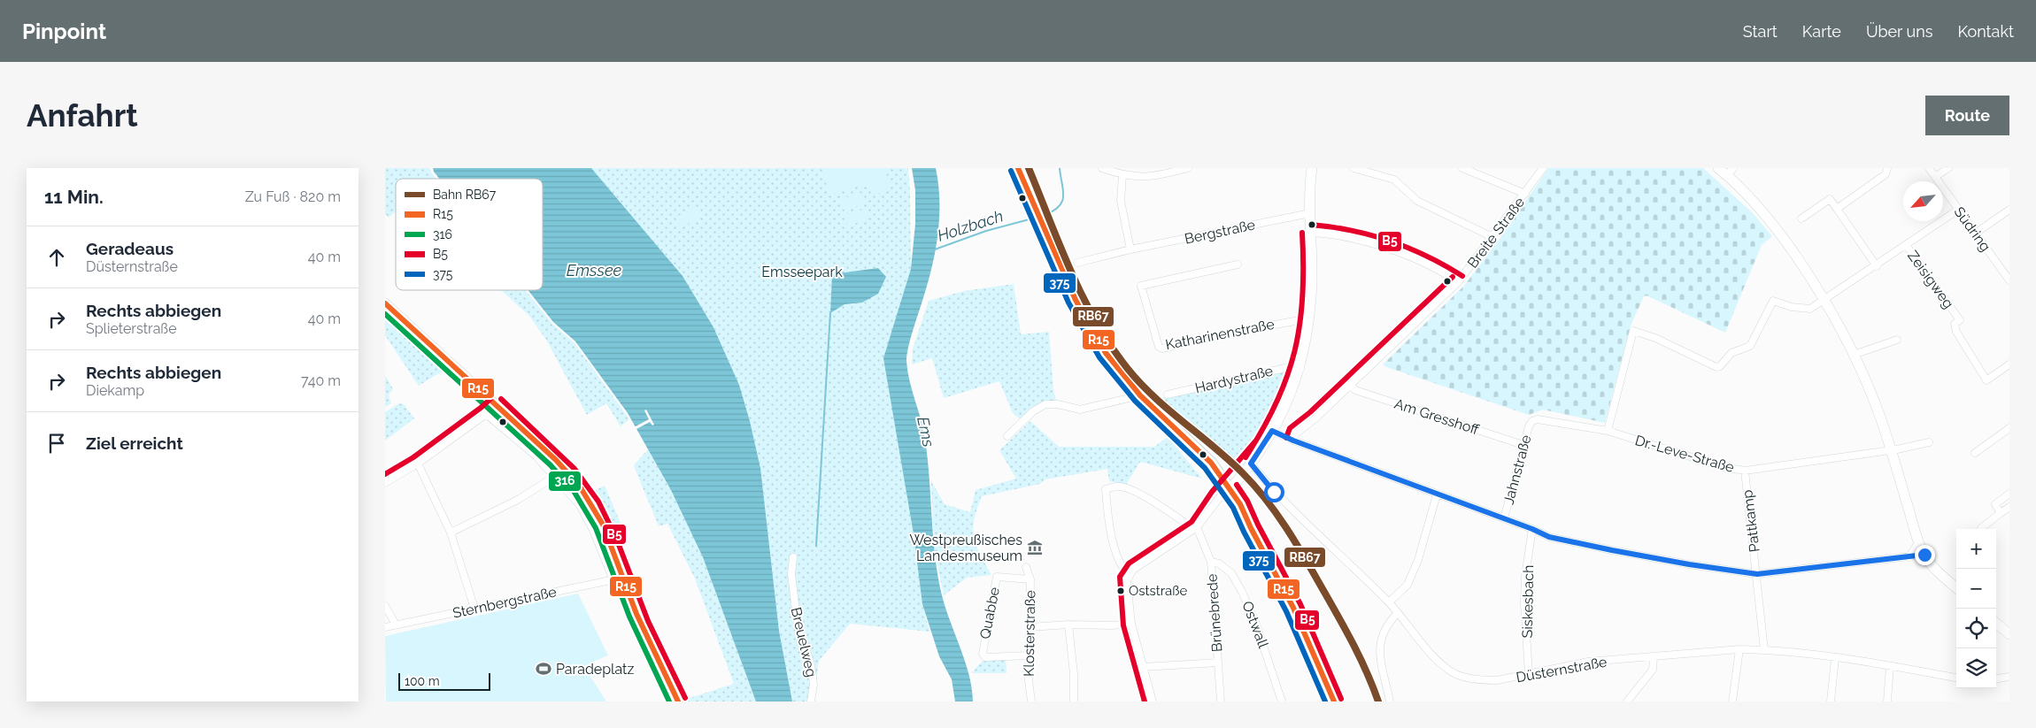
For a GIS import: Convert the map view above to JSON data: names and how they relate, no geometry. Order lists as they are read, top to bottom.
{
  "streets": {
    "street": [
      "Südring",
      "Bergstraße",
      "Breite Straße",
      "Zeisigweg",
      "Katharinenstraße",
      "Hardystraße",
      "Am Gresshoff",
      "Dr.-Leve-Straße",
      "Jahnstraße",
      "Pattkamp",
      "Siskesbach",
      "Sternbergstraße",
      "Quabbe",
      "Brünebrede",
      "Ostwall",
      "Klosterstraße",
      "Breuelweg",
      "Düsternstraße"
    ]
  },
  "crossings": [
    ["Breite Straße", "Am Gresshoff"],
    ["Am Gresshoff", "Jahnstraße"],
    ["Dr.-Leve-Straße", "Jahnstraße"],
    ["Dr.-Leve-Straße", "Pattkamp"],
    ["Pattkamp", "Düsternstraße"],
    ["Siskesbach", "Düsternstraße"],
    ["Quabbe", "Klosterstraße"],
    ["Brünebrede", "Ostwall"]
  ],
  "water": ["Holzbach", "Emssee", "Ems"],
  "parks": ["Emsseepark"],
  "places": {
    "museum": ["Westpreußisches Landesmuseum"],
    "other": ["Oststraße"],
    "sports": ["Paradeplatz"]
  },
  "lines": [
    "rail line RB67",
    "transit line R15",
    "transit line 375",
    "transit line B5",
    "transit line 316"
  ],
  "legend": [
    "Bahn RB67",
    "R15",
    "316",
    "B5",
    "375"
  ],
  "scale_bar": "100 m",
  "north": "bottom left",
  "page": {
    "header": "Pinpoint",
    "nav": [
      "Start",
      "Karte",
      "Über uns",
      "Kontakt"
    ],
    "buttons": "Route",
    "title": "Anfahrt",
    "heading": ["11 Min.", "Zu Fuß · 820 m"],
    "list": [
      ["Geradeaus", "Düsternstraße", "40 m"],
      ["Rechts abbiegen", "Splieterstraße", "40 m"],
      ["Rechts abbiegen", "Diekamp", "740 m"],
      "Ziel erreicht"
    ],
    "map_buttons": ["+", "−"],
    "scale": "100 m"
  }
}
